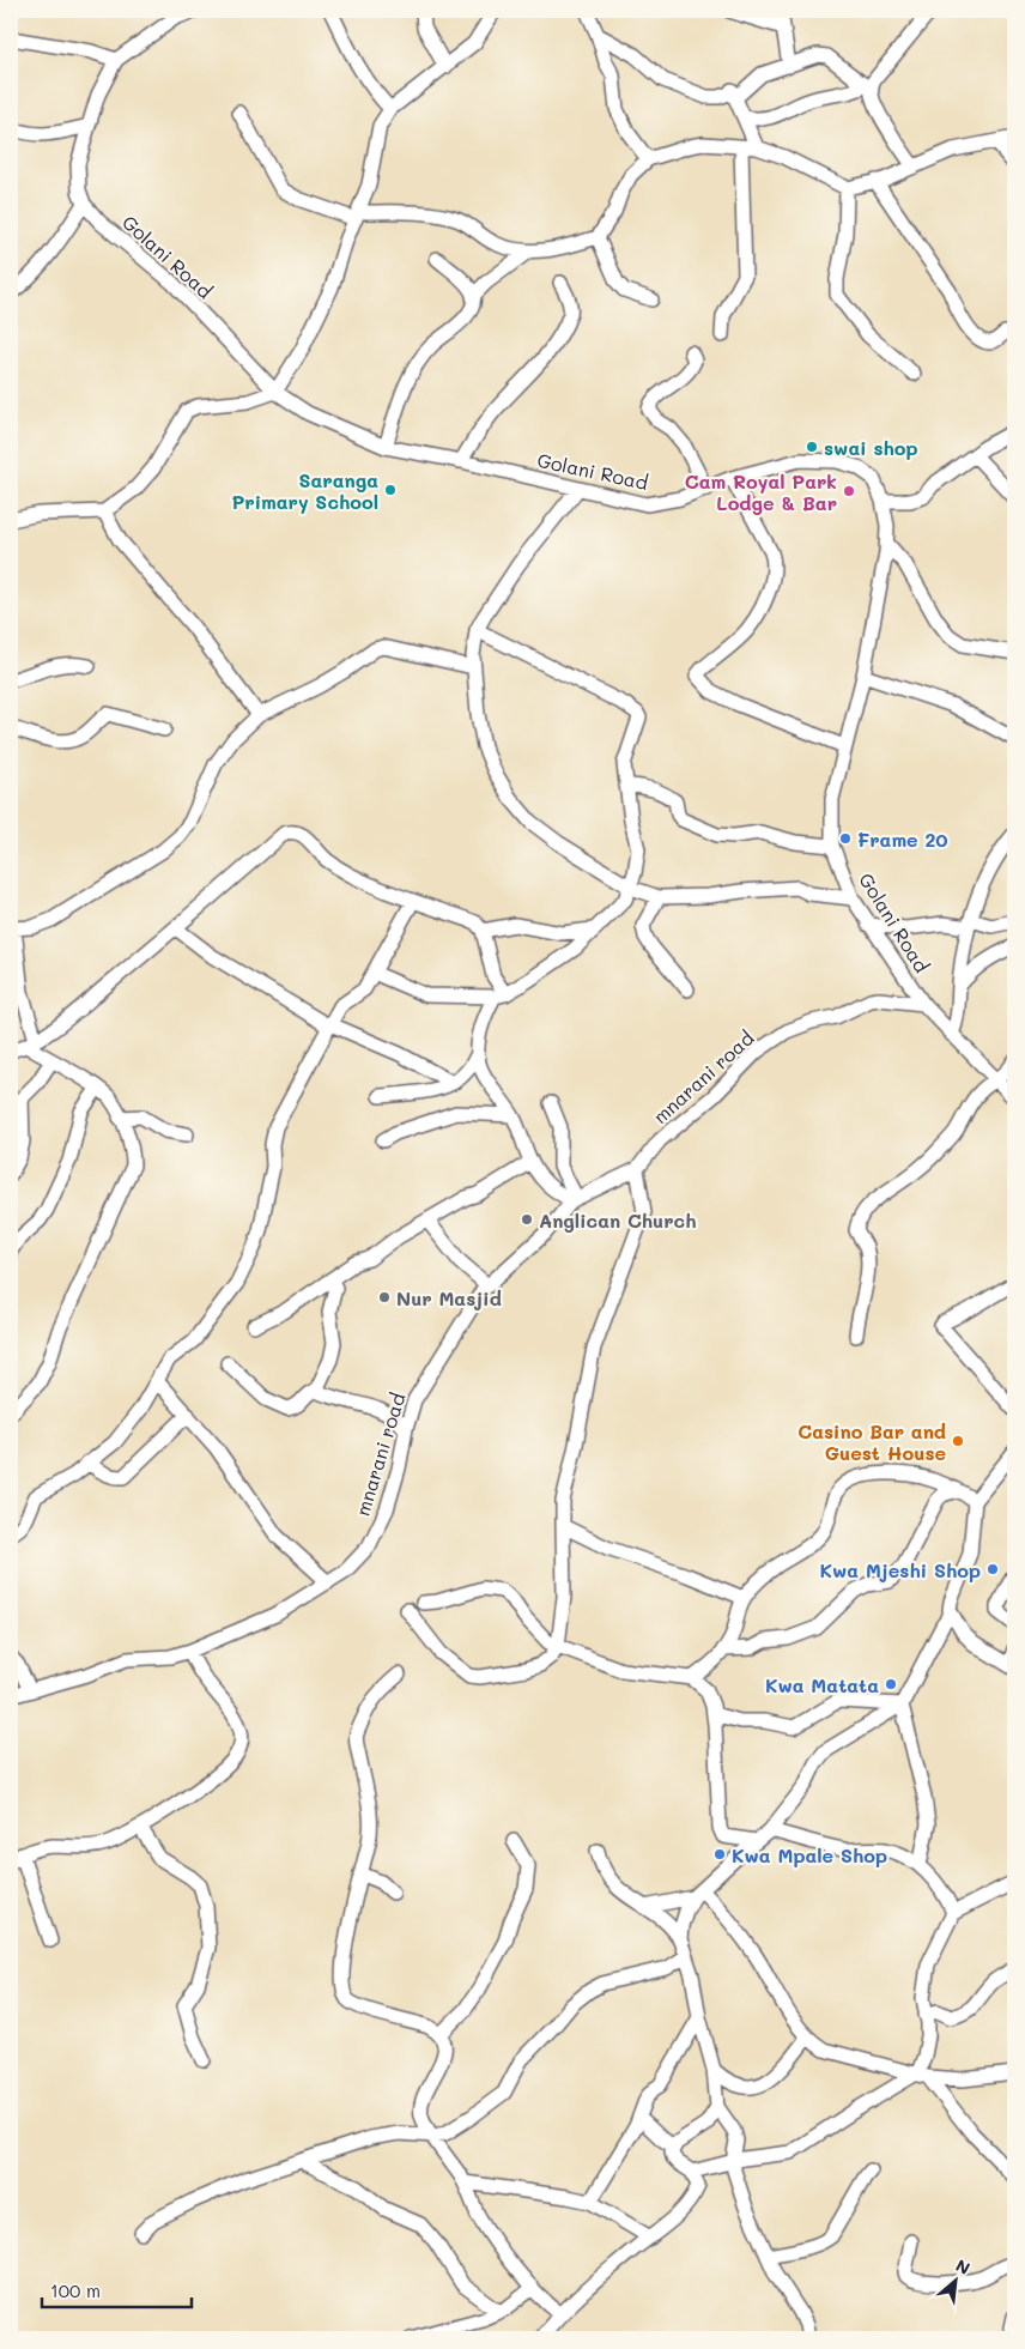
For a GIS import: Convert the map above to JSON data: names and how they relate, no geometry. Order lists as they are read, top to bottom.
{
  "streets": {
    "street": ["Golani Road", "mnarani road"]
  },
  "crossings": [
    ["Golani Road", "mnarani road"]
  ],
  "places": [
    "swai shop",
    "Saranga Primary School",
    "Cam Royal Park Lodge & Bar",
    "Frame 20",
    "Anglican Church",
    "Nur Masjid",
    "Casino Bar and Guest House",
    "Kwa Mjeshi Shop",
    "Kwa Matata",
    "Kwa Mpale Shop"
  ],
  "scale_bar": "100 m",
  "north": "top right"
}
